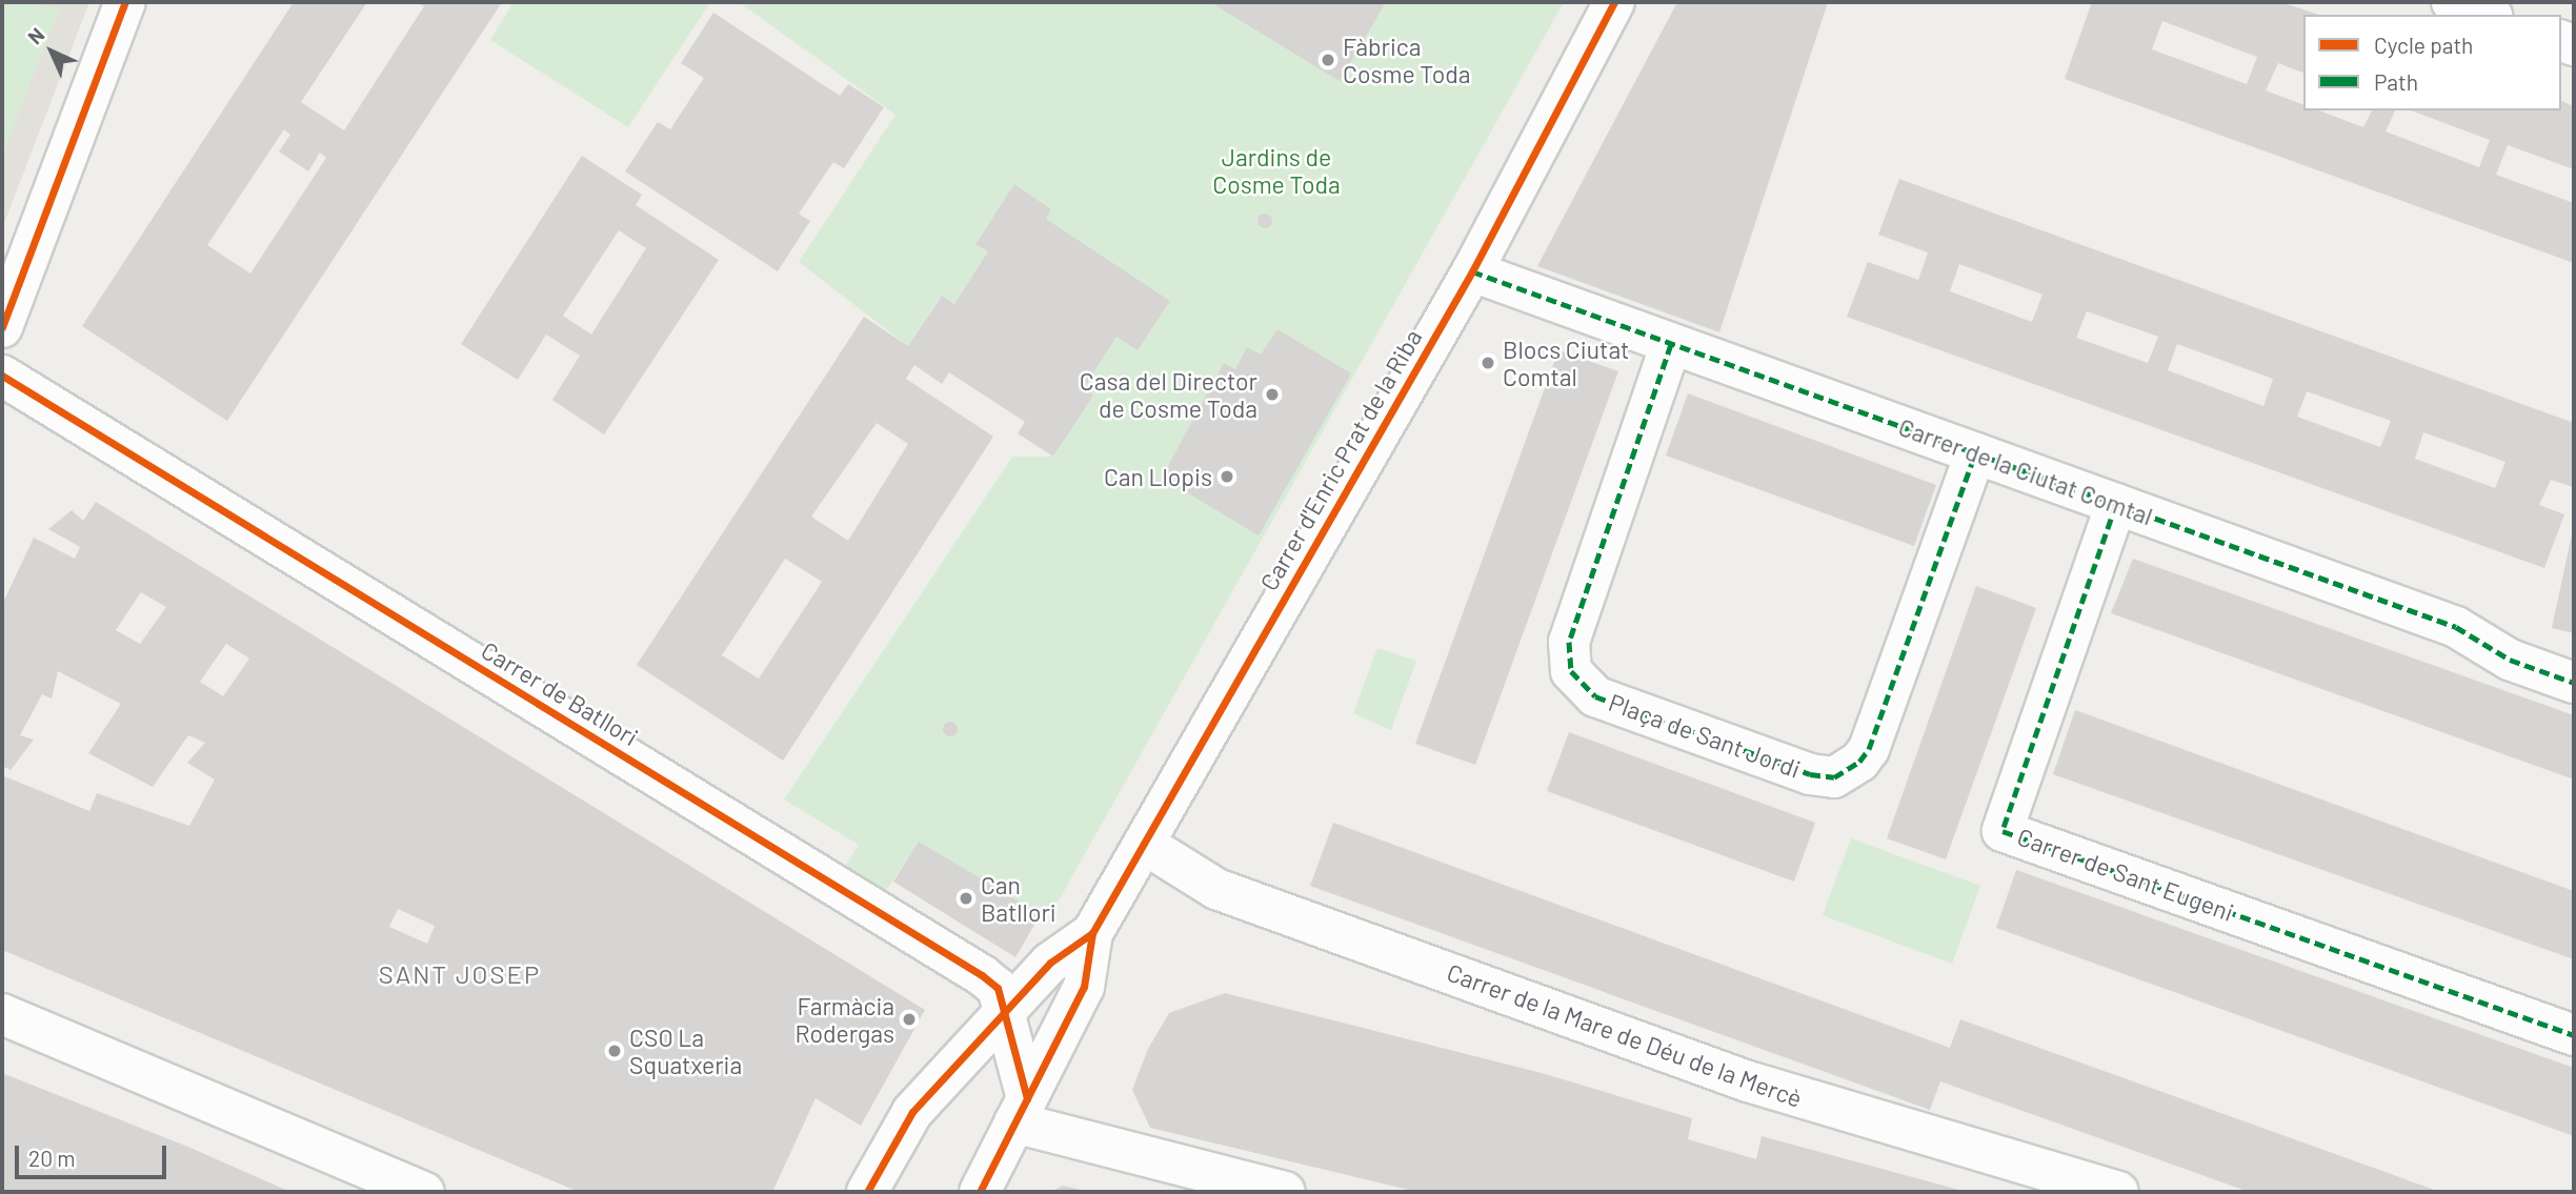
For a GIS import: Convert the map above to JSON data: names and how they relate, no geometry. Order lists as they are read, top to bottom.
{
  "streets": {
    "street": [
      "Carrer d'Enric Prat de la Riba",
      "Carrer de la Ciutat Comtal",
      "Carrer de Batllori",
      "Plaça de Sant Jordi",
      "Carrer de Sant Eugeni",
      "Carrer de la Mare de Déu de la Mercè"
    ]
  },
  "crossings": [
    ["Carrer d'Enric Prat de la Riba", "Carrer de la Ciutat Comtal"],
    ["Carrer d'Enric Prat de la Riba", "Carrer de Batllori"],
    ["Carrer d'Enric Prat de la Riba", "Carrer de la Mare de Déu de la Mercè"],
    ["Carrer de la Ciutat Comtal", "Plaça de Sant Jordi"],
    ["Carrer de la Ciutat Comtal", "Carrer de Sant Eugeni"]
  ],
  "districts": ["SANT JOSEP"],
  "parks": ["Jardins de Cosme Toda"],
  "places": [
    "Fàbrica Cosme Toda",
    "Blocs Ciutat Comtal",
    "Casa del Director de Cosme Toda",
    "Can Llopis",
    "Can Batllori",
    "Farmàcia Rodergas",
    "CSO La Squatxeria"
  ],
  "legend": ["Cycle path", "Path"],
  "scale_bar": "20 m",
  "north": "top left"
}
